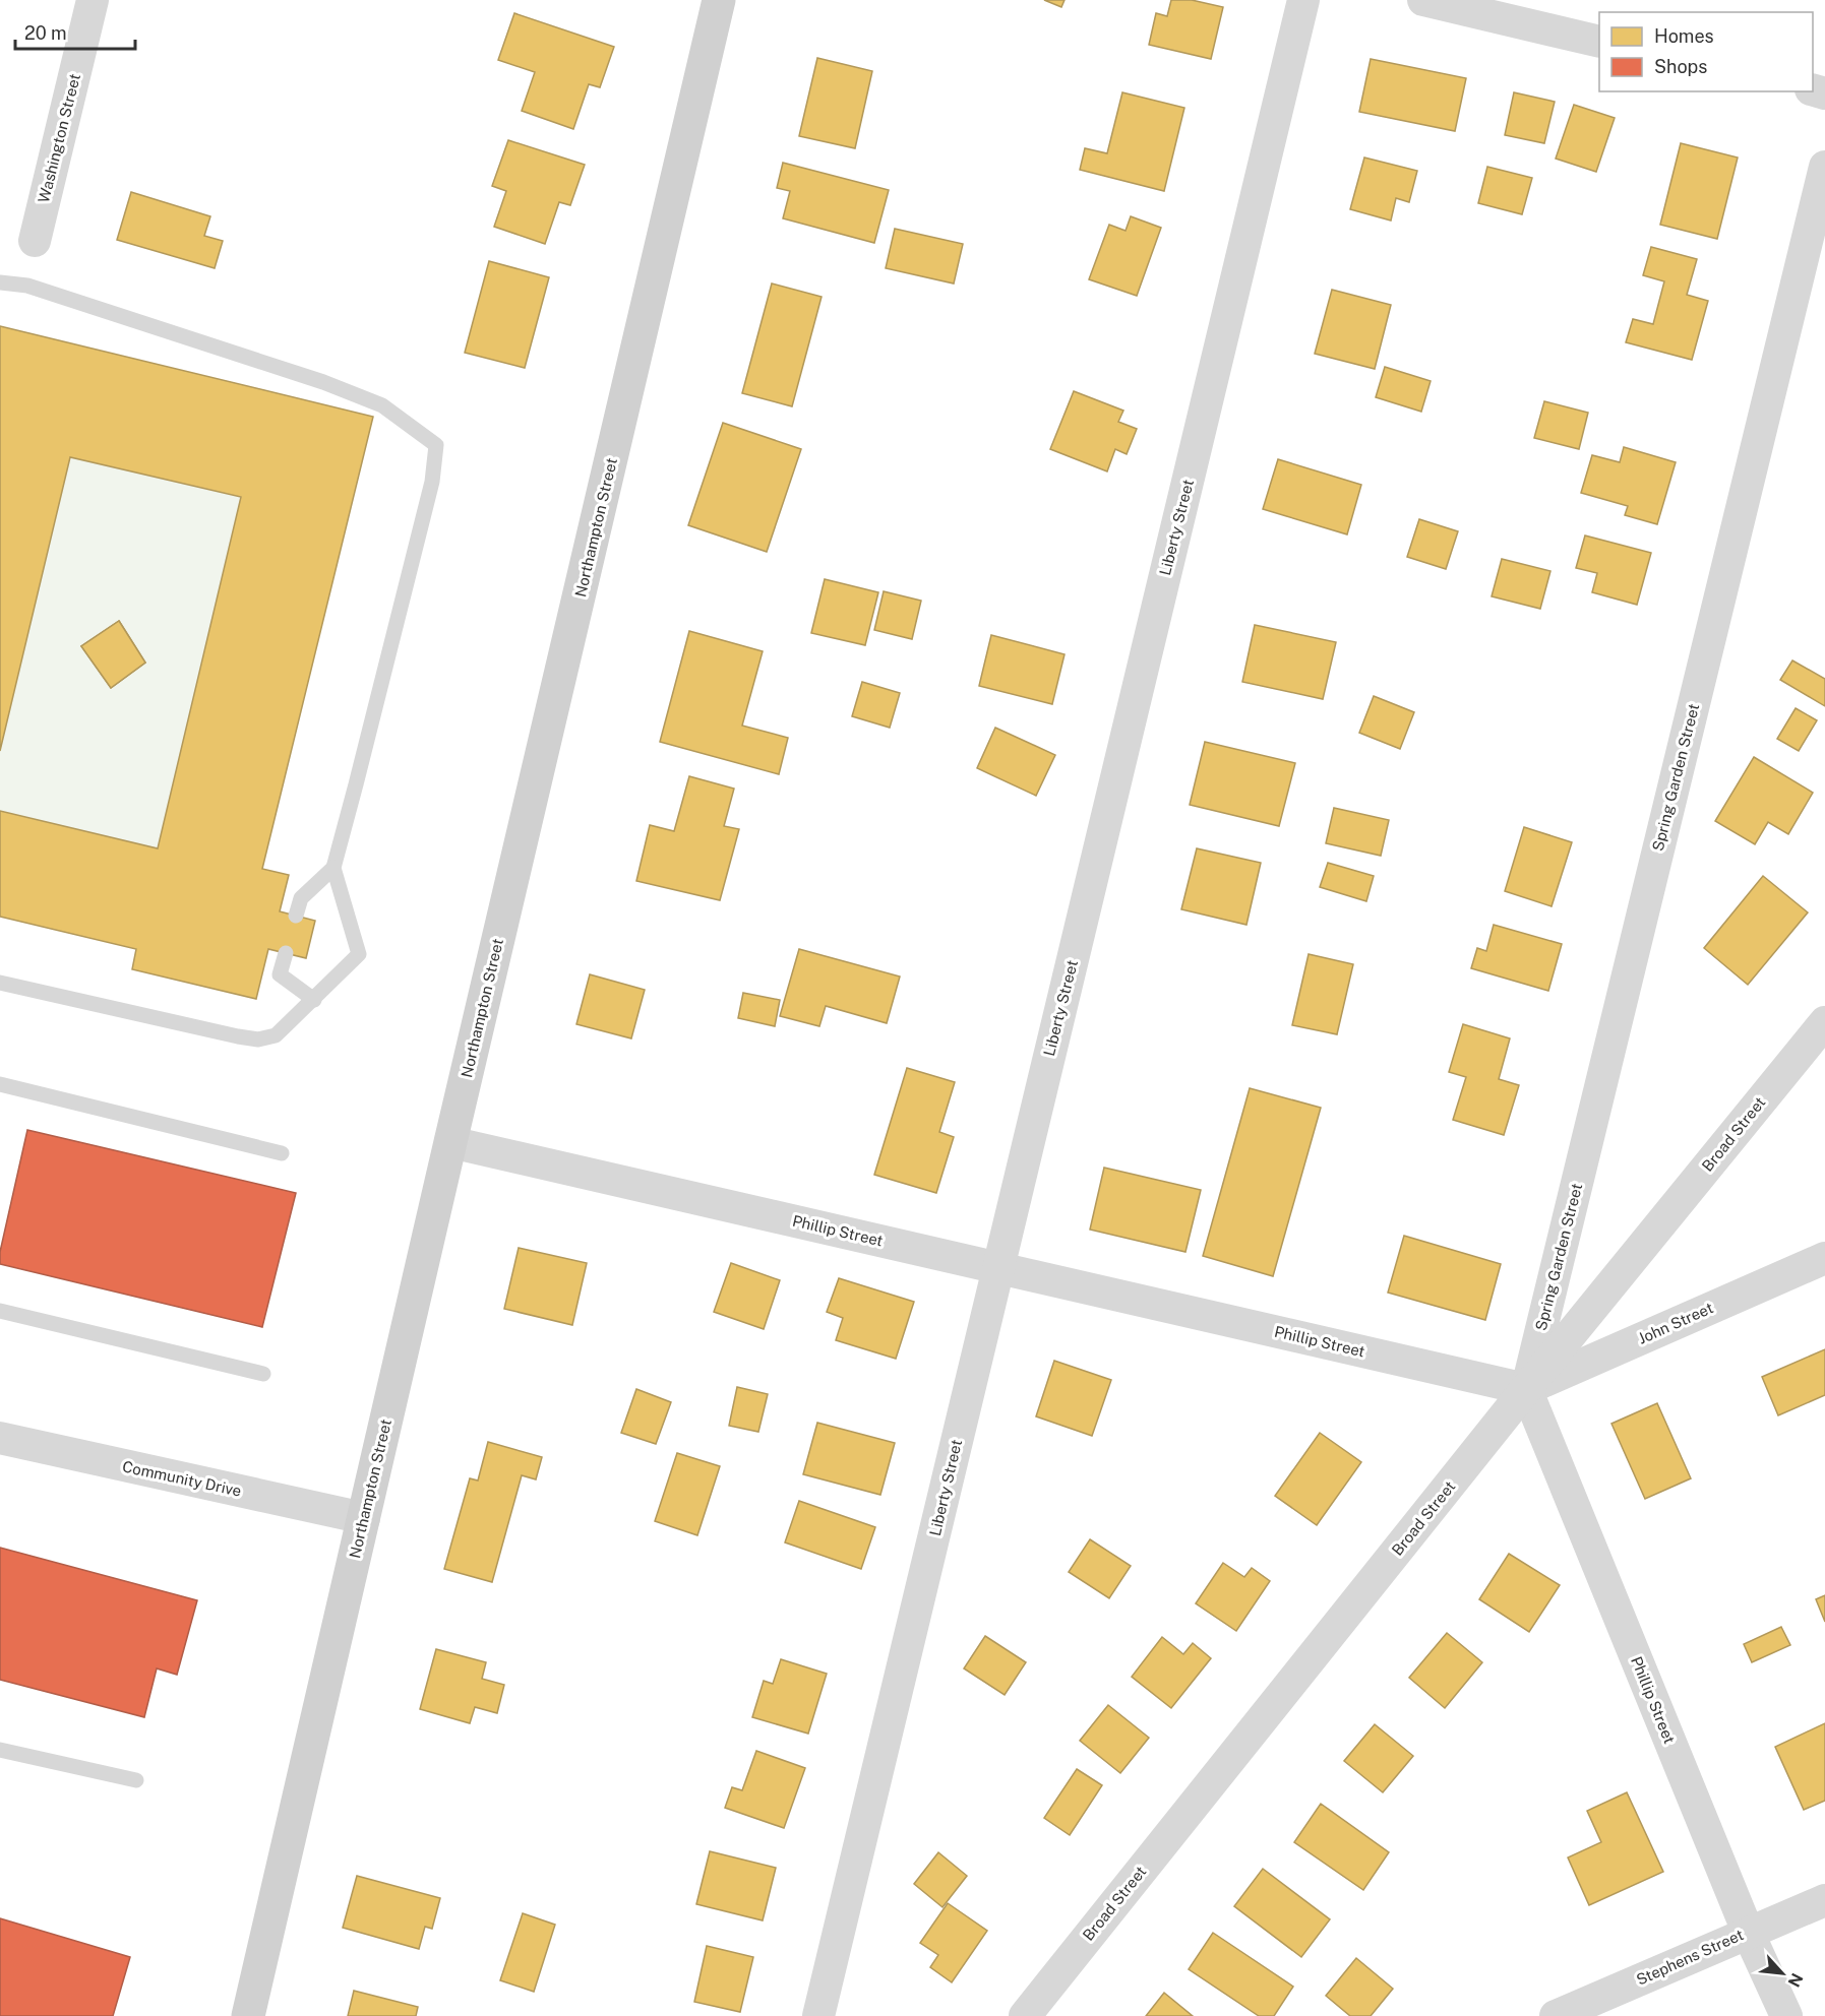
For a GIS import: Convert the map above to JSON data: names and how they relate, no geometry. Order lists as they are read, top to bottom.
{
  "streets": {
    "street": [
      "Washington Street",
      "Northampton Street",
      "Liberty Street",
      "Spring Garden Street",
      "Broad Street",
      "Phillip Street",
      "John Street",
      "Community Drive",
      "Stephens Street"
    ]
  },
  "crossings": [
    ["Northampton Street", "Phillip Street"],
    ["Northampton Street", "Community Drive"],
    ["Liberty Street", "Phillip Street"],
    ["Spring Garden Street", "Broad Street"],
    ["Spring Garden Street", "Phillip Street"],
    ["Spring Garden Street", "John Street"],
    ["Broad Street", "Phillip Street"],
    ["Broad Street", "John Street"],
    ["Phillip Street", "John Street"],
    ["Phillip Street", "Stephens Street"]
  ],
  "legend": ["Homes", "Shops"],
  "scale_bar": "20 m",
  "north": "bottom right"
}
